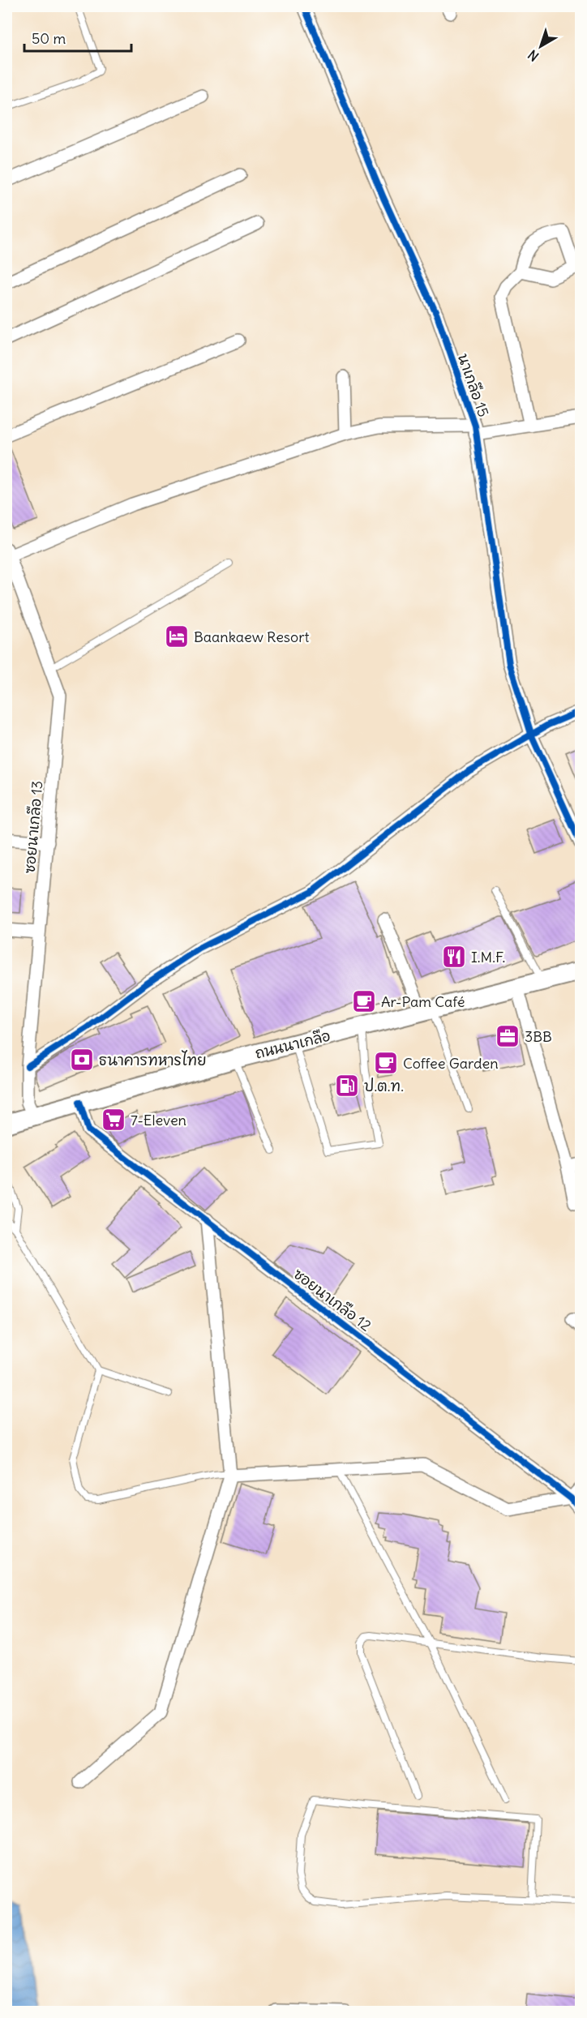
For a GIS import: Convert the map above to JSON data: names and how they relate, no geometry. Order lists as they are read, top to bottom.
{
  "streets": {
    "street": [
      "นาเกลือ 15",
      "ซอยนาเกลือ 13",
      "ถนนนาเกลือ",
      "ซอยนาเกลือ 12"
    ]
  },
  "crossings": [
    ["ซอยนาเกลือ 13", "ถนนนาเกลือ"],
    ["ถนนนาเกลือ", "ซอยนาเกลือ 12"]
  ],
  "places": {
    "hotel": ["Baankaew Resort"],
    "restaurant": ["I.M.F."],
    "cafe": ["Ar-Pam Café", "Coffee Garden"],
    "office": ["3BB"],
    "bank": ["ธนาคารทหารไทย"],
    "fuel station": ["ป.ต.ท."],
    "supermarket": ["7-Eleven"]
  },
  "scale_bar": "50 m",
  "north": "bottom left"
}
